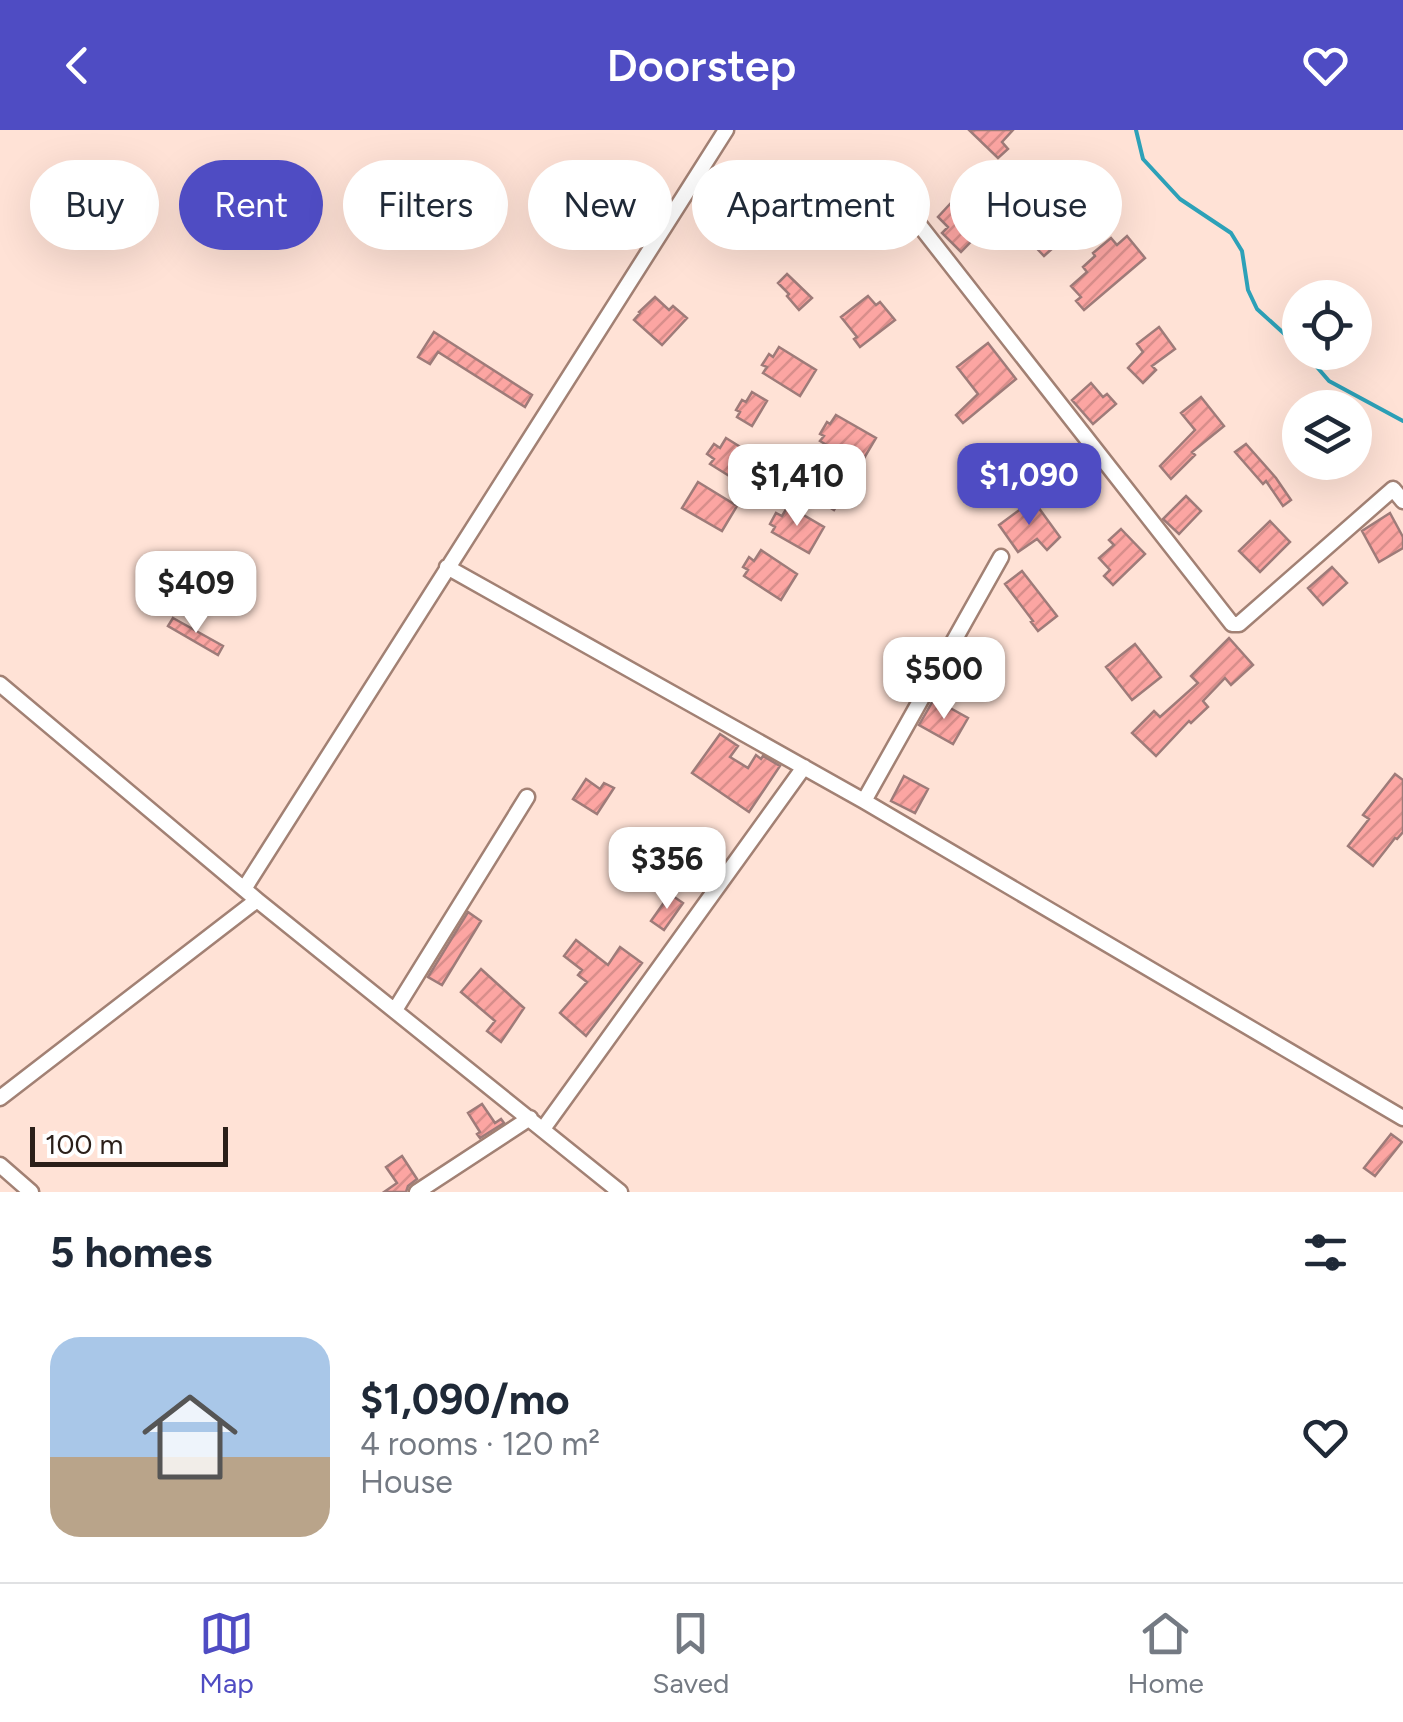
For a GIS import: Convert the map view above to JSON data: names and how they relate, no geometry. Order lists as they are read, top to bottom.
{
  "scale_bar": "100 m",
  "page": {
    "header": "Doorstep",
    "chip": [
      "Buy",
      "Rent",
      "Filters",
      "New",
      "Apartment",
      "House"
    ],
    "price": [
      "$1,090",
      "$1,410",
      "$409",
      "$500",
      "$356"
    ],
    "scale": "100 m",
    "heading": "5 homes",
    "list": [
      {
        "name": "$1,090/mo",
        "note": "4 rooms · 120 m² · House"
      }
    ],
    "tabs": ["Map", "Saved", "Home"]
  }
}
